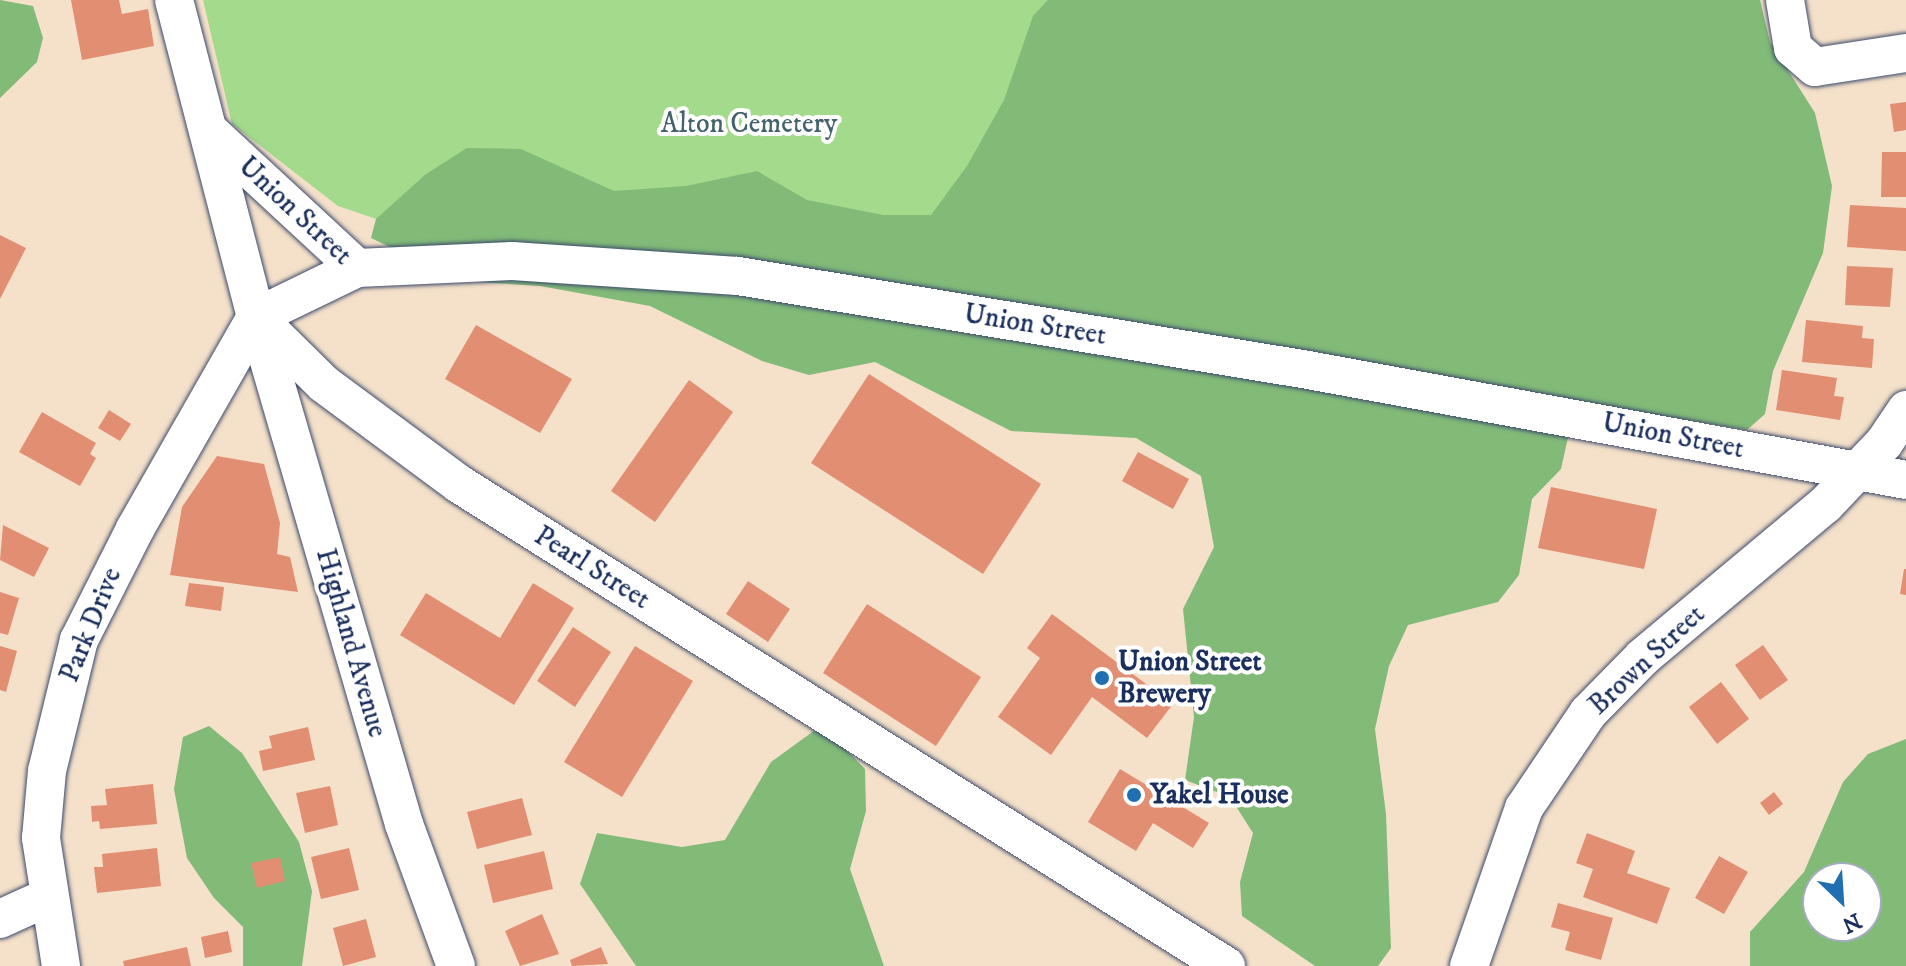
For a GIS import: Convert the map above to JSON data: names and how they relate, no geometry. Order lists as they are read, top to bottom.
{
  "streets": {
    "street": [
      "Union Street",
      "Pearl Street",
      "Park Drive",
      "Highland Avenue",
      "Brown Street"
    ]
  },
  "crossings": [
    ["Union Street", "Brown Street"],
    ["Pearl Street", "Park Drive"],
    ["Pearl Street", "Highland Avenue"],
    ["Park Drive", "Highland Avenue"]
  ],
  "parks": ["Alton Cemetery"],
  "places": ["Union Street Brewery", "Yakel House"],
  "north": "bottom right"
}
